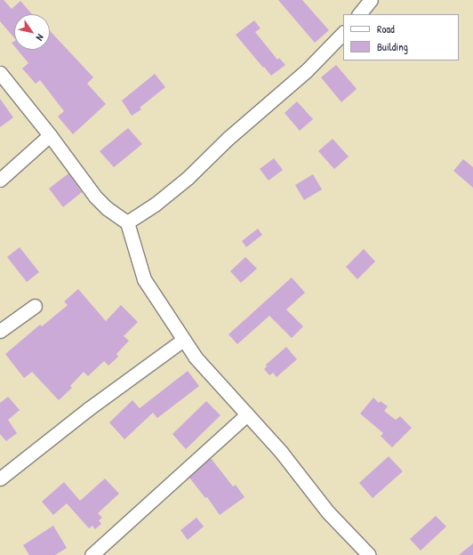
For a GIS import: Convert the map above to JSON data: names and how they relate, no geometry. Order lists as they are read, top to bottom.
{
  "legend": ["Road", "Building"],
  "north": "bottom right"
}
